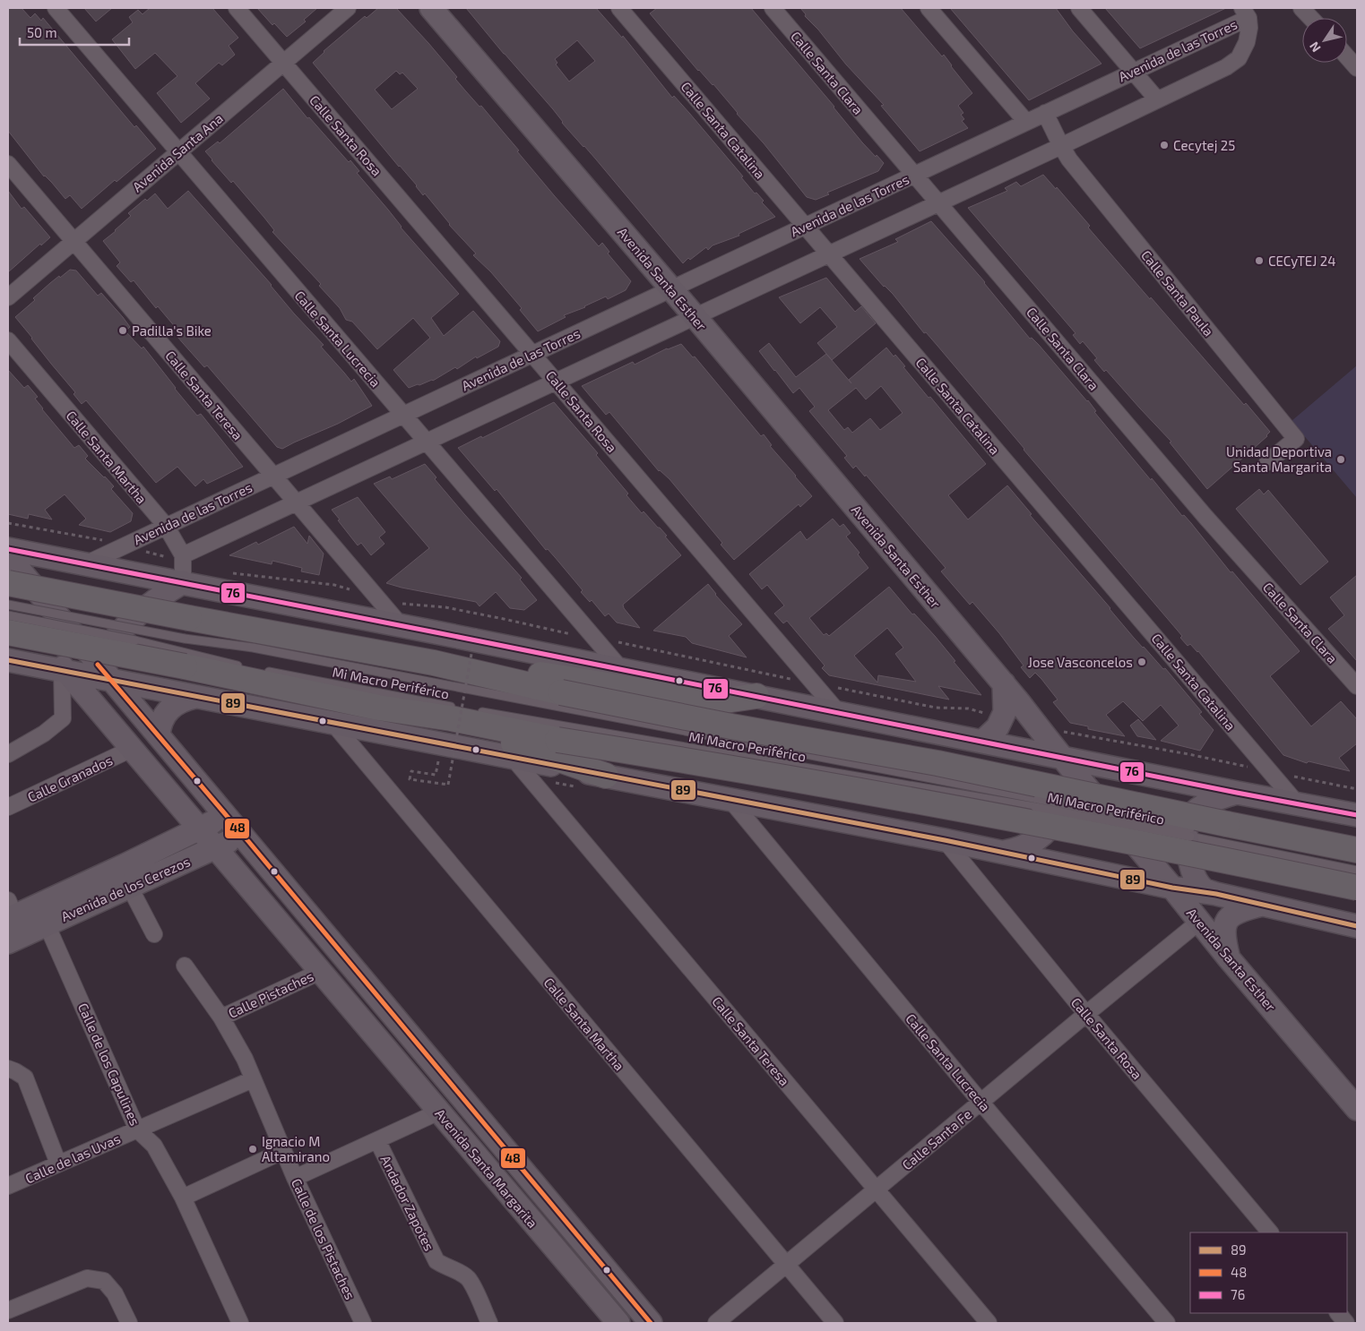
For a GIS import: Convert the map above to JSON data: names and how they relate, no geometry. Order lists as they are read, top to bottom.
{
  "streets": {
    "main road": ["Avenida Santa Esther", "Avenida de los Cerezos", "Avenida Santa Margarita"],
    "street": [
      "Avenida de las Torres",
      "Calle Santa Clara",
      "Calle Santa Catalina",
      "Calle Santa Rosa",
      "Avenida Santa Ana",
      "Calle Santa Paula",
      "Calle Santa Lucrecia",
      "Calle Santa Teresa",
      "Calle Santa Martha",
      "Calle Granados",
      "Calle Pistaches",
      "Calle de los Capulines",
      "Calle Santa Fe",
      "Calle de las Uvas",
      "Andador Zapotes",
      "Calle de los Pistaches"
    ],
    "lane": ["Mi Macro Periférico"]
  },
  "crossings": [
    ["Avenida de las Torres", "Calle Santa Clara"],
    ["Avenida de las Torres", "Calle Santa Catalina"],
    ["Avenida de las Torres", "Calle Santa Rosa"],
    ["Avenida de las Torres", "Avenida Santa Esther"],
    ["Avenida de las Torres", "Calle Santa Paula"],
    ["Avenida de las Torres", "Calle Santa Lucrecia"],
    ["Avenida de las Torres", "Calle Santa Teresa"],
    ["Avenida de las Torres", "Calle Santa Martha"],
    ["Calle Santa Rosa", "Avenida Santa Ana"],
    ["Calle Santa Rosa", "Calle Santa Fe"],
    ["Avenida Santa Ana", "Calle Santa Lucrecia"],
    ["Avenida Santa Ana", "Calle Santa Teresa"],
    ["Avenida Santa Esther", "Calle Santa Fe"],
    ["Calle Santa Lucrecia", "Calle Santa Fe"],
    ["Calle Santa Teresa", "Calle Santa Fe"],
    ["Calle Santa Martha", "Calle Santa Fe"],
    ["Mi Macro Periférico", "Avenida Santa Margarita"],
    ["Calle Granados", "Avenida Santa Margarita"],
    ["Avenida de los Cerezos", "Calle de los Capulines"],
    ["Avenida de los Cerezos", "Avenida Santa Margarita"],
    ["Calle Pistaches", "Avenida Santa Margarita"],
    ["Calle Pistaches", "Calle de los Pistaches"],
    ["Calle de los Capulines", "Calle de las Uvas"],
    ["Calle de las Uvas", "Calle de los Pistaches"]
  ],
  "places": [
    "Cecytej 25",
    "CECyTEJ 24",
    "Padilla's Bike",
    "Unidad Deportiva Santa Margarita",
    "Jose Vasconcelos",
    "Ignacio M Altamirano"
  ],
  "lines": ["transit line 76", "transit line 89", "transit line 48"],
  "legend": ["89", "48", "76"],
  "scale_bar": "50 m",
  "north": "bottom left"
}
